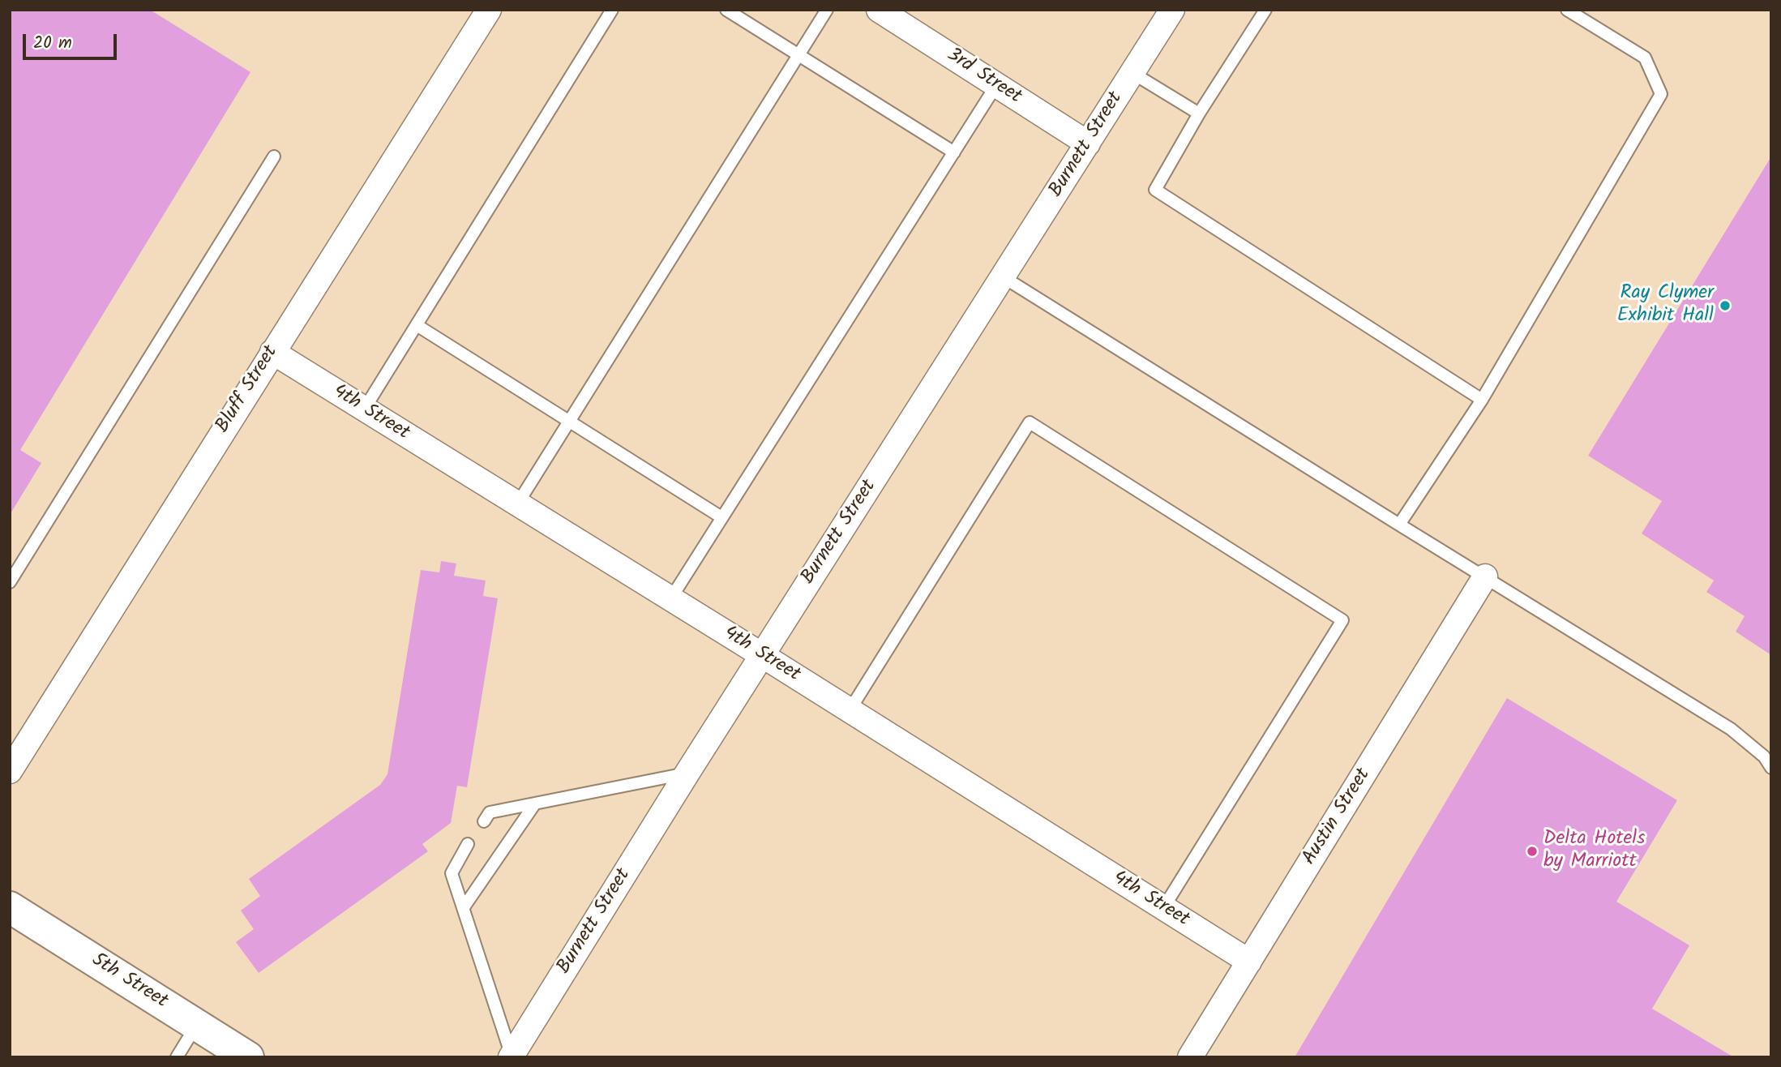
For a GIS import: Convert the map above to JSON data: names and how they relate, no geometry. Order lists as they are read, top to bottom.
{
  "streets": {
    "main road": ["5th Street"],
    "street": [
      "3rd Street",
      "Burnett Street",
      "Bluff Street",
      "4th Street",
      "Austin Street"
    ]
  },
  "crossings": [
    ["3rd Street", "Burnett Street"],
    ["Burnett Street", "4th Street"],
    ["Bluff Street", "4th Street"],
    ["4th Street", "Austin Street"]
  ],
  "places": ["Ray Clymer Exhibit Hall", "Delta Hotels by Marriott"],
  "scale_bar": "20 m"
}
